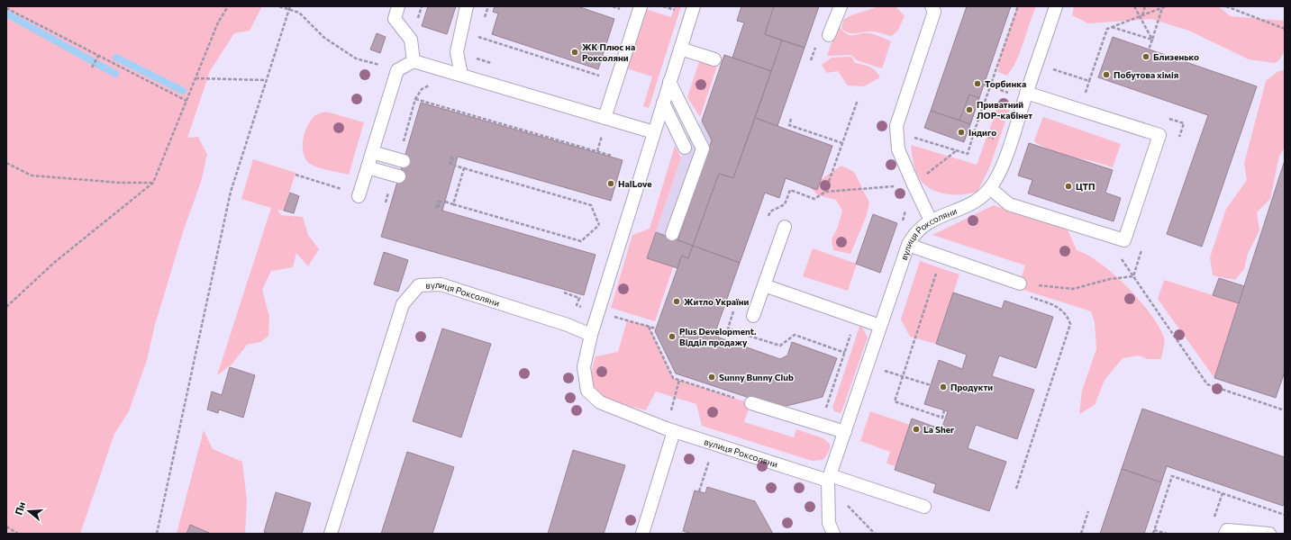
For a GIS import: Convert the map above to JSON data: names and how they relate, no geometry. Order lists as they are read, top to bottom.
{
  "streets": {
    "lane": ["вулиця Роксоляни"]
  },
  "places": [
    "ЖК Плюс на Роксоляни",
    "Близенько",
    "Побутова хімія",
    "Торбинка",
    "Приватний ЛОР-кабінет",
    "Індиго",
    "HalLove",
    "ЦТП",
    "Житло України",
    "Plus Development. Відділ продажу",
    "Sunny Bunny Club",
    "Продукти",
    "La Sher"
  ],
  "north": "left"
}
